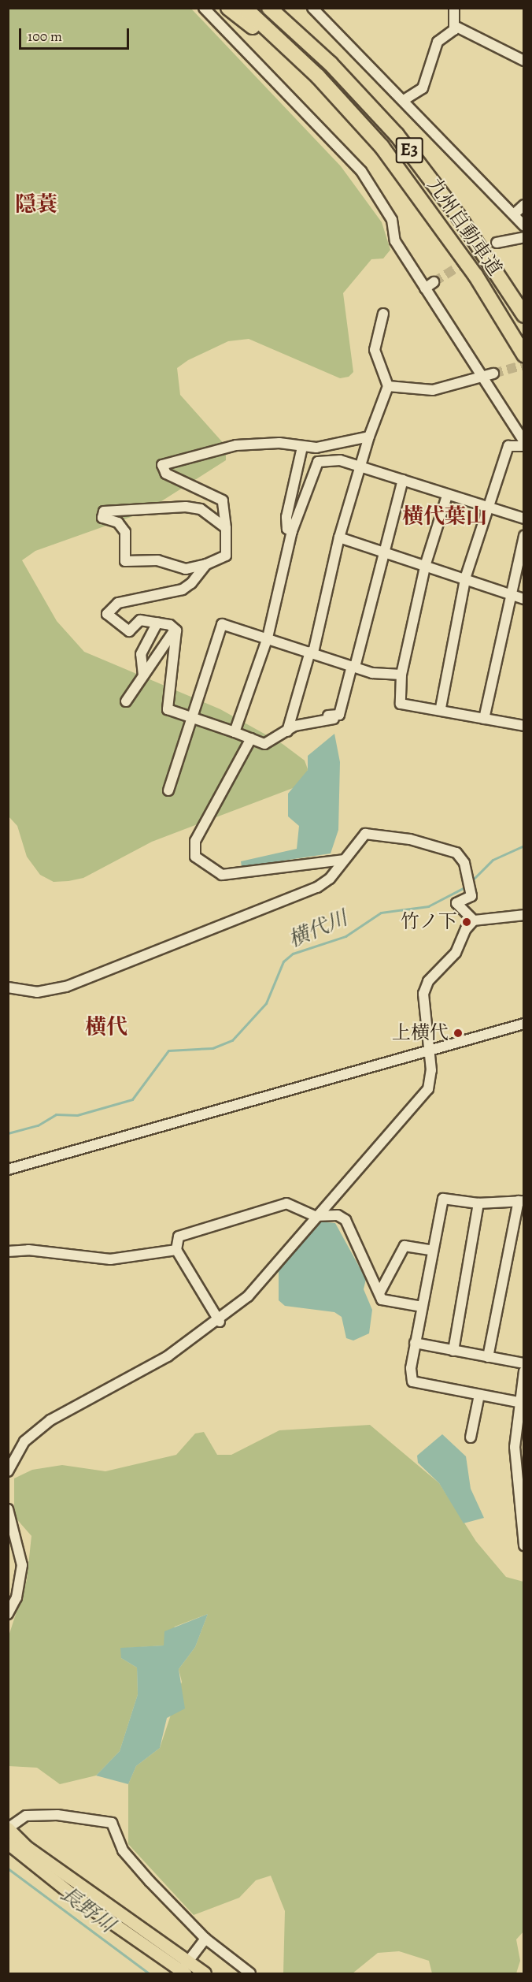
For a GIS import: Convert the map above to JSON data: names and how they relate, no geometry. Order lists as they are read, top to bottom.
{
  "streets": {
    "highway": ["E3", "九州自動車道"]
  },
  "districts": ["隠蓑", "横代葉山", "横代"],
  "water": ["横代川", "長野川"],
  "places": ["竹ノ下", "上横代"],
  "scale_bar": "100 m"
}
